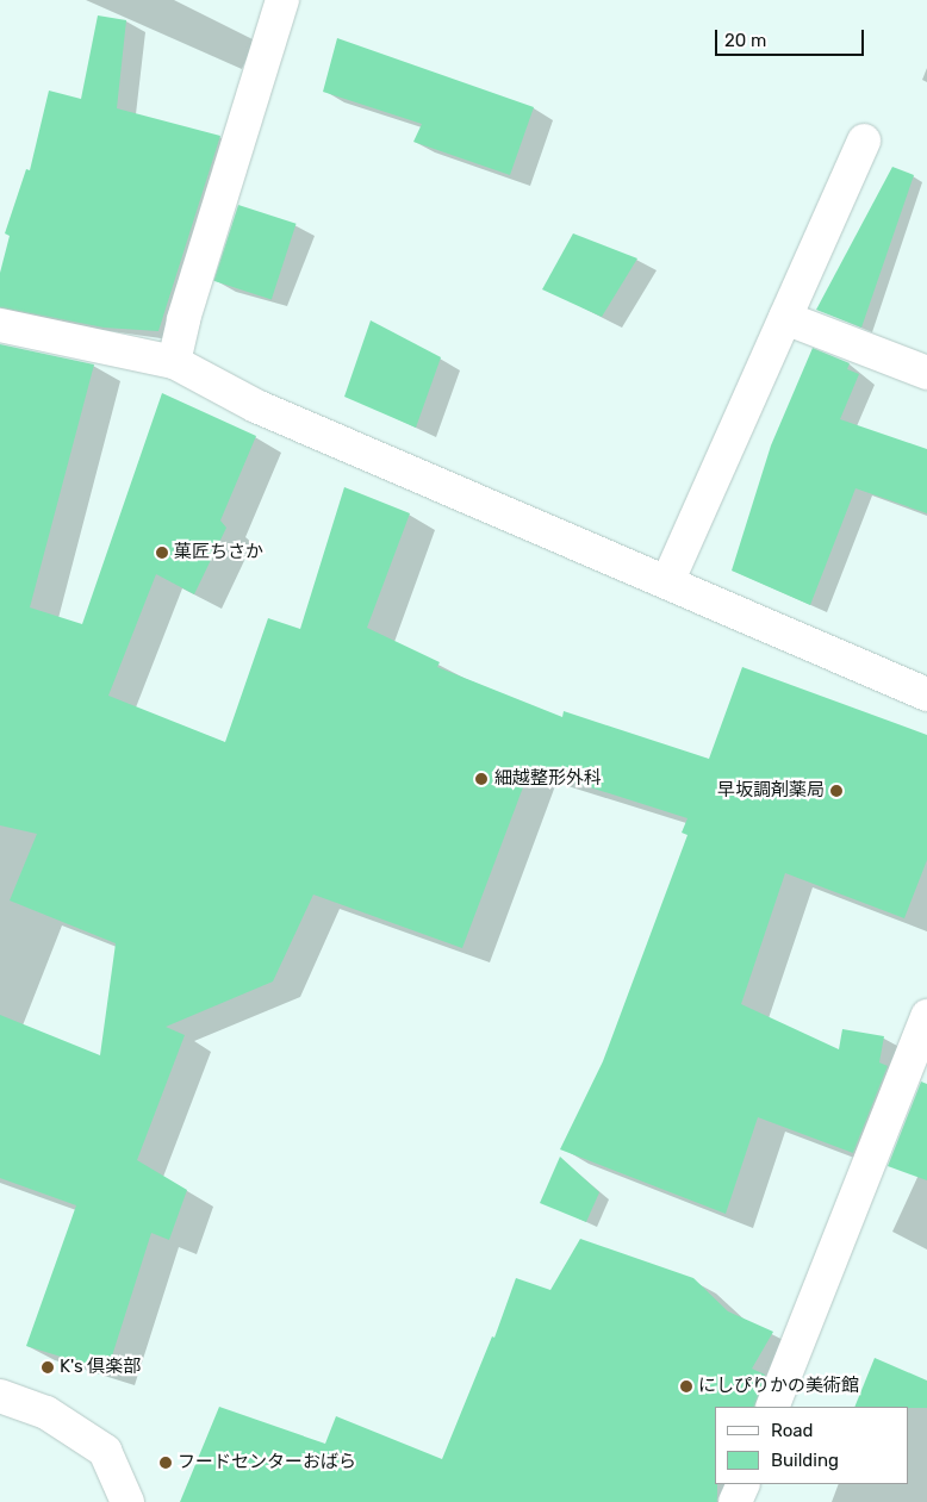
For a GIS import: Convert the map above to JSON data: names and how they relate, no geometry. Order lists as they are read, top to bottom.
{
  "places": [
    "菓匠ちさか",
    "細越整形外科",
    "早坂調剤薬局",
    "K's 倶楽部",
    "にしぴりかの美術館",
    "フードセンターおばら"
  ],
  "legend": ["Road", "Building"],
  "scale_bar": "20 m"
}
